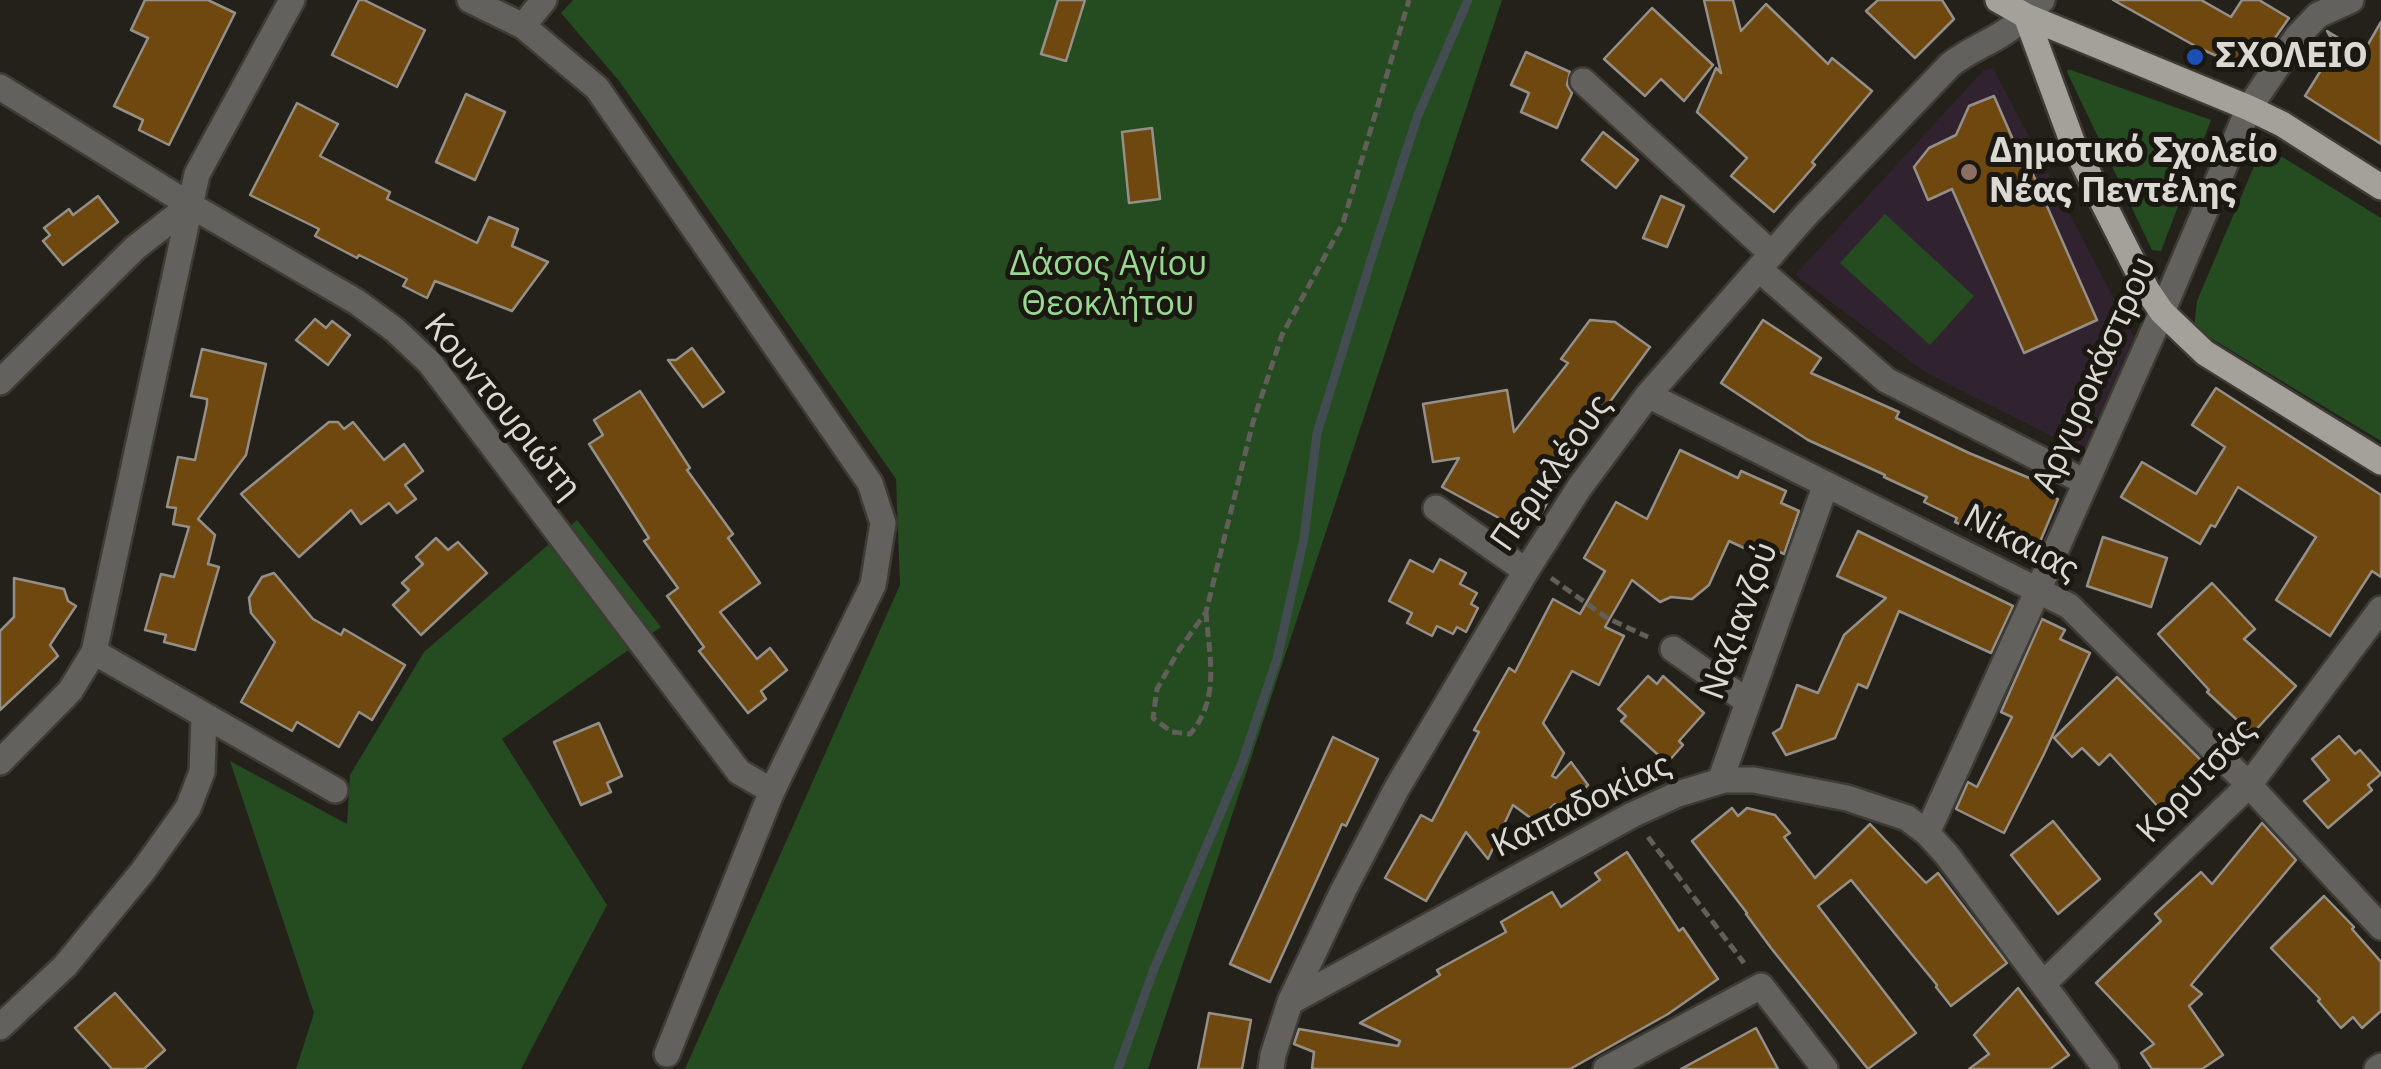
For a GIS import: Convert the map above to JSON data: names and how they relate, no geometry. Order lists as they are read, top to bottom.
{
  "streets": {
    "street": [
      "Αργυροκάστρου",
      "Κουντουριώτη",
      "Περικλέους",
      "Νίκαιας",
      "Ναζιανζού",
      "Κορυτσάς",
      "Καπαδοκίας"
    ]
  },
  "crossings": [
    ["Αργυροκάστρου", "Νίκαιας"],
    ["Αργυροκάστρου", "Καπαδοκίας"],
    ["Περικλέους", "Νίκαιας"],
    ["Περικλέους", "Καπαδοκίας"],
    ["Νίκαιας", "Ναζιανζού"],
    ["Νίκαιας", "Κορυτσάς"],
    ["Ναζιανζού", "Καπαδοκίας"],
    ["Κορυτσάς", "Καπαδοκίας"]
  ],
  "parks": ["Δάσος Αγίου Θεοκλήτου"],
  "places": ["ΣΧΟΛΕΙΟ", "Δημοτικό Σχολείο Νέας Πεντέλης"]
}
